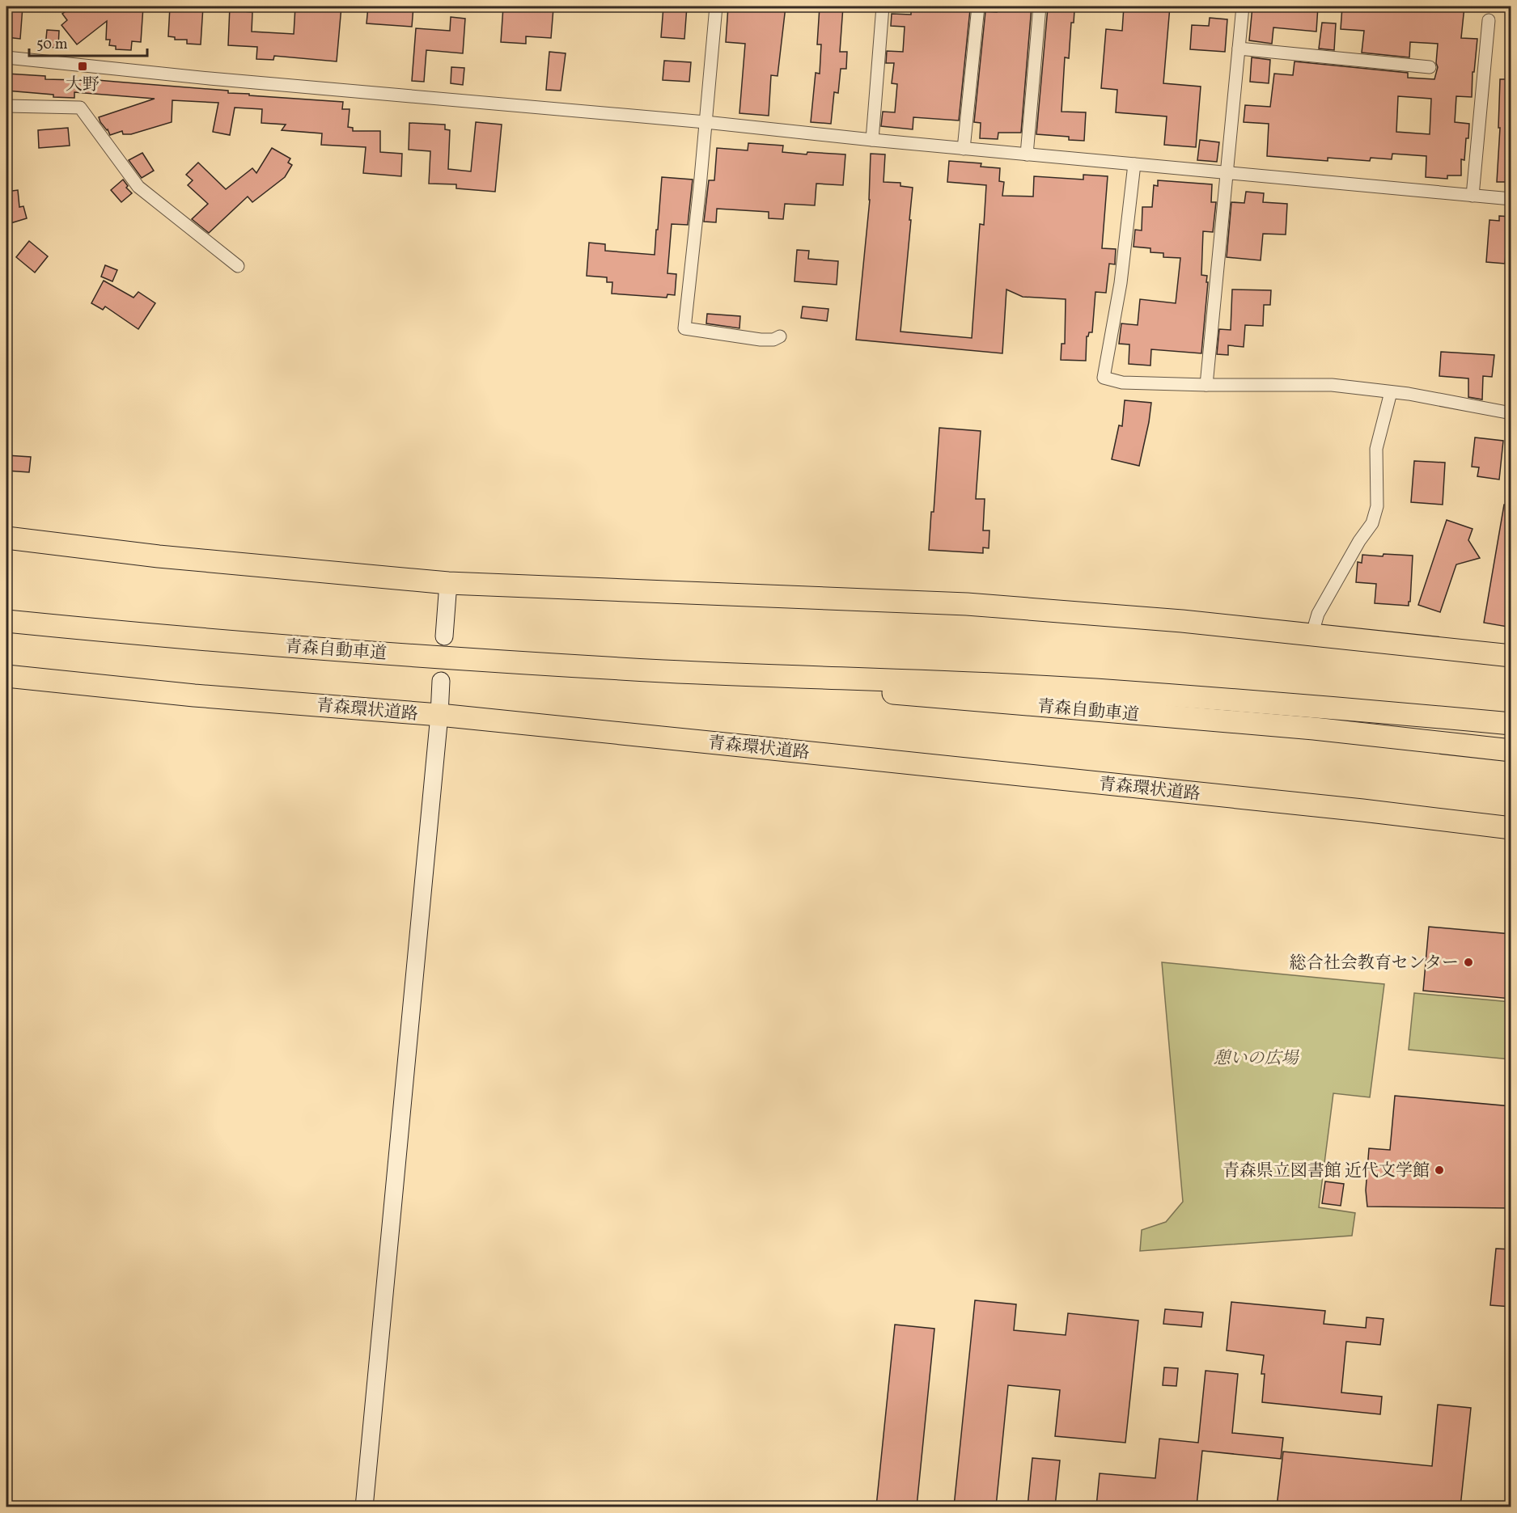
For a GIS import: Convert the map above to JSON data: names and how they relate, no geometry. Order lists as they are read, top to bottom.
{
  "streets": {
    "highway": ["青森自動車道", "青森環状道路"]
  },
  "parks": ["憩いの広場"],
  "places": {
    "transit": ["大野"],
    "other": ["総合社会教育センター", "青森県立図書館 近代文学館"]
  },
  "scale_bar": "50 m"
}
